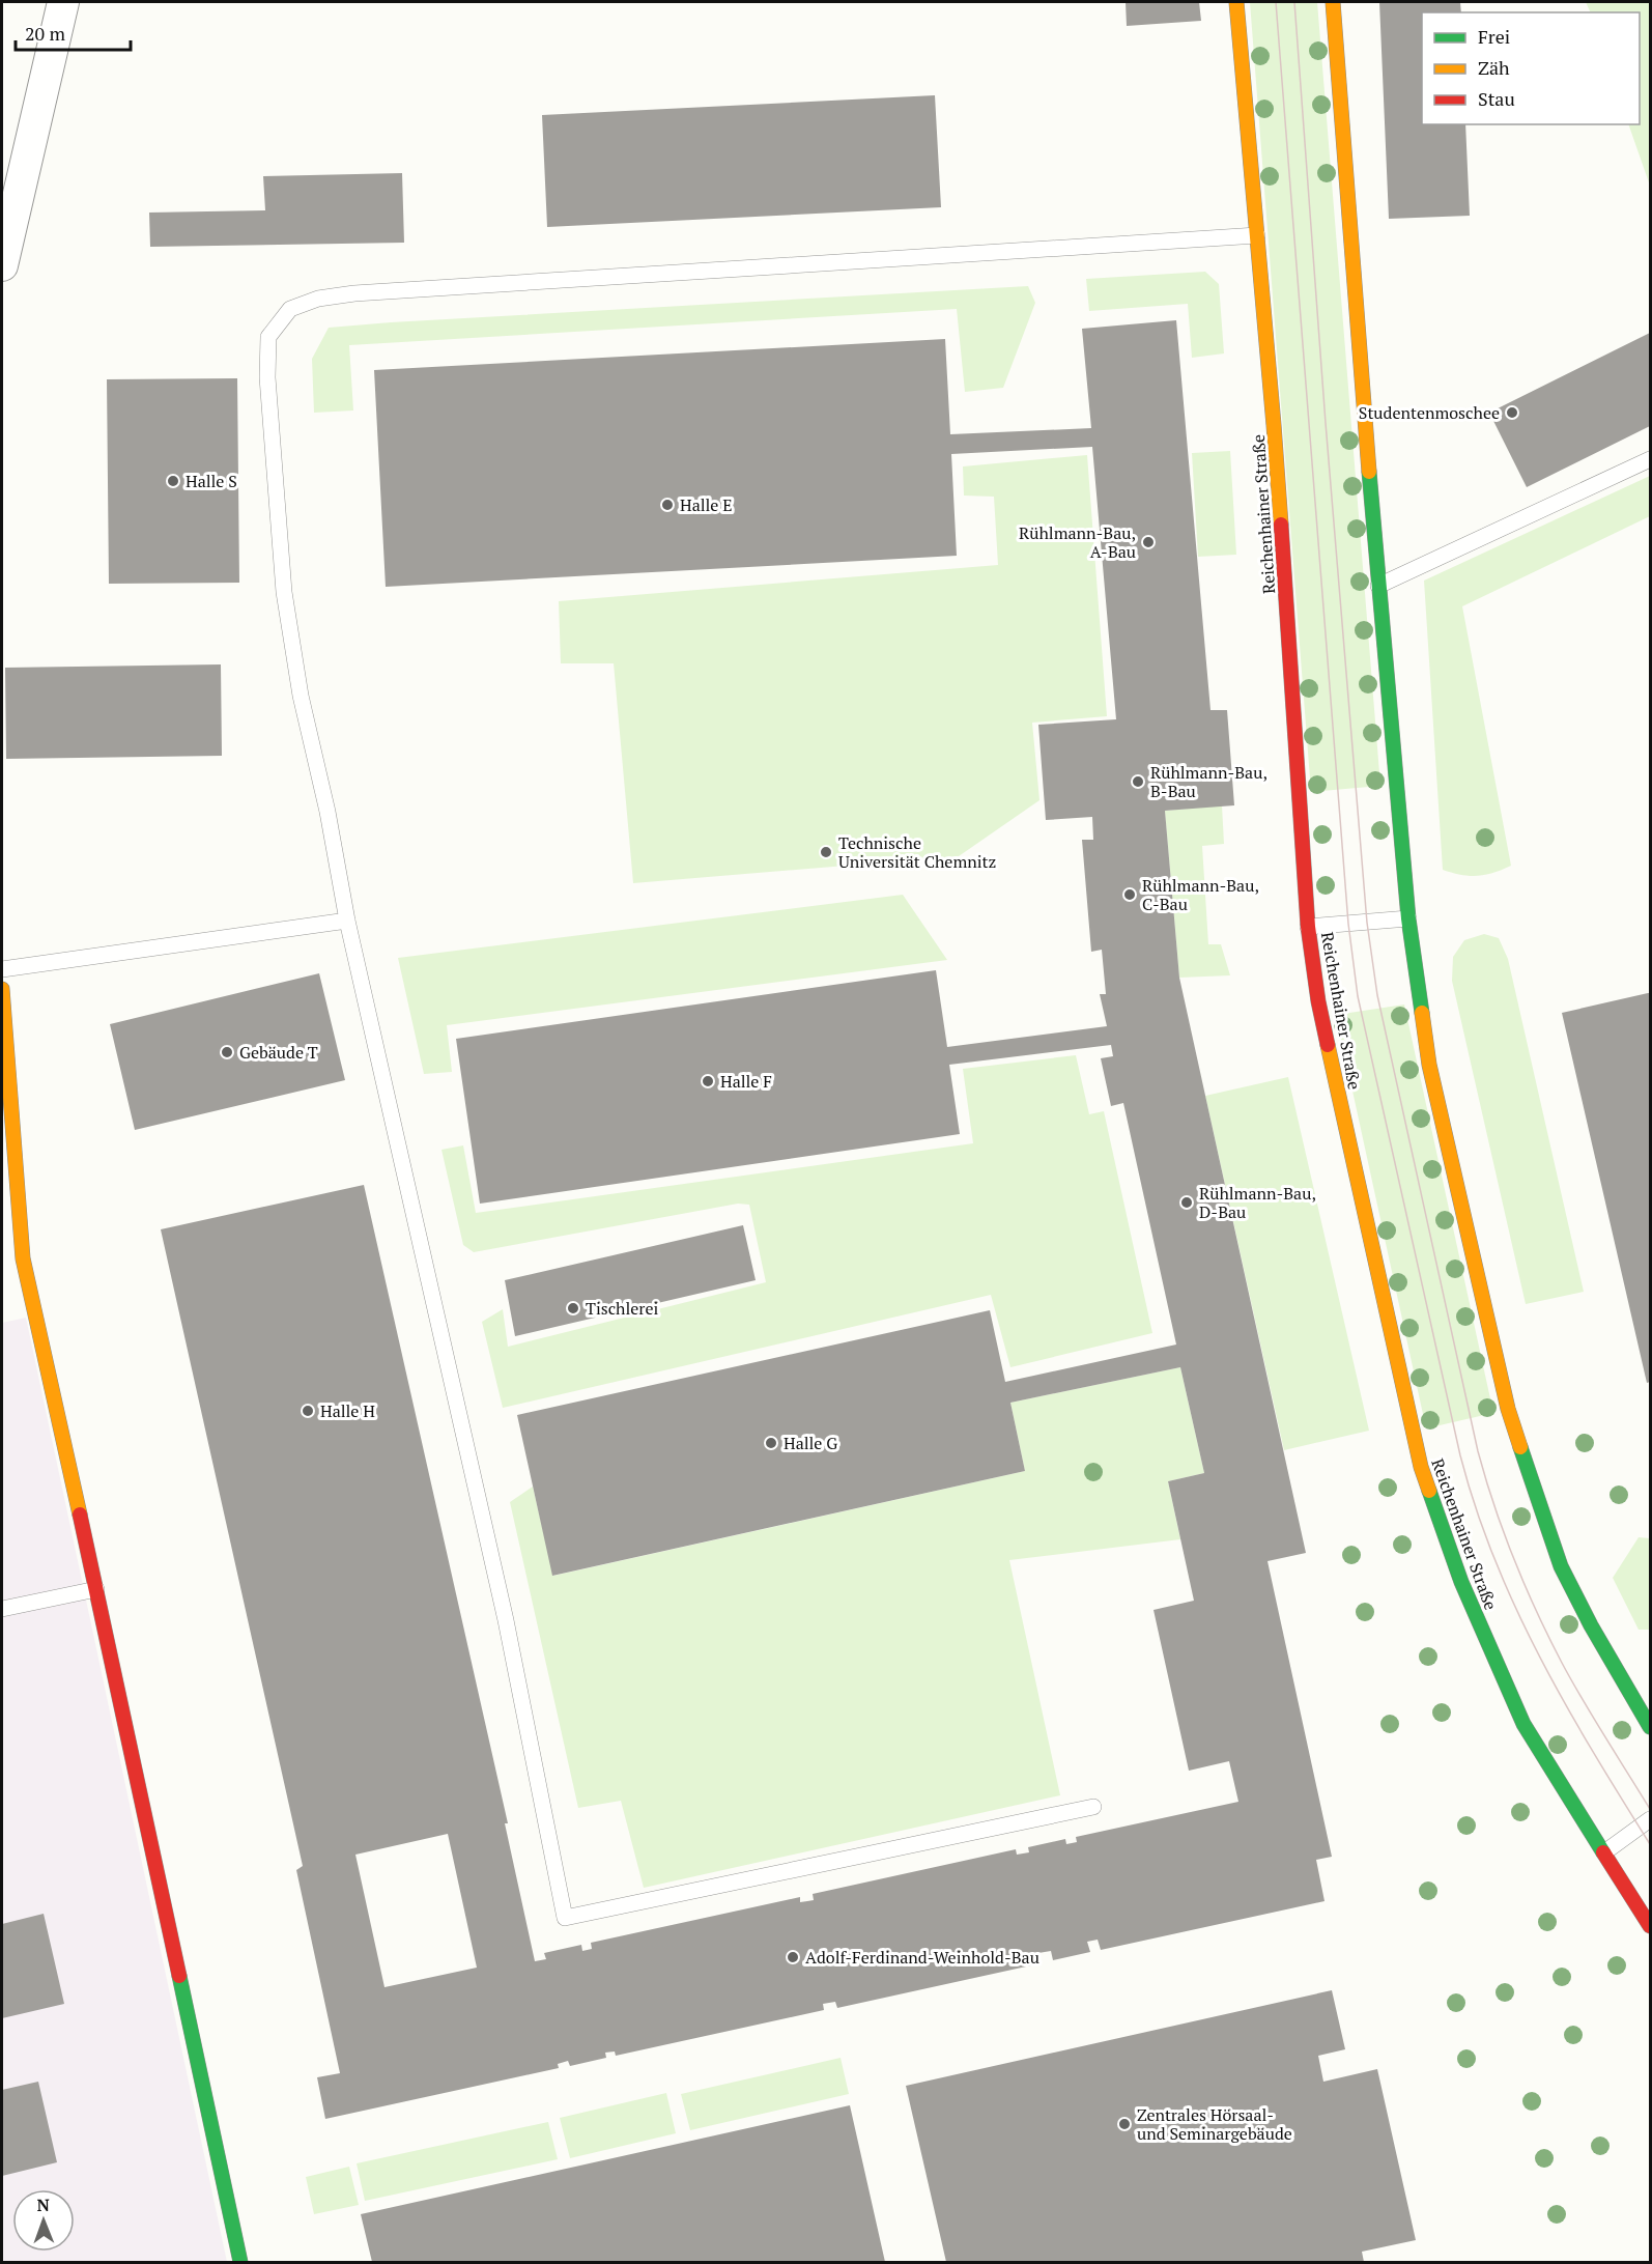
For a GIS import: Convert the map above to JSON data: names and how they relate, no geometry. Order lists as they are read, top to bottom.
{
  "streets": {
    "street": ["Reichenhainer Straße"]
  },
  "places": [
    "Studentenmoschee",
    "Halle S",
    "Halle E",
    "Rühlmann-Bau, A-Bau",
    "Rühlmann-Bau, B-Bau",
    "Technische Universität Chemnitz",
    "Rühlmann-Bau, C-Bau",
    "Gebäude T",
    "Halle F",
    "Rühlmann-Bau, D-Bau",
    "Tischlerei",
    "Halle H",
    "Halle G",
    "Adolf-Ferdinand-Weinhold-Bau",
    "Zentrales Hörsaal- und Seminargebäude"
  ],
  "legend": ["Frei", "Zäh", "Stau"],
  "scale_bar": "20 m",
  "north": "top"
}
